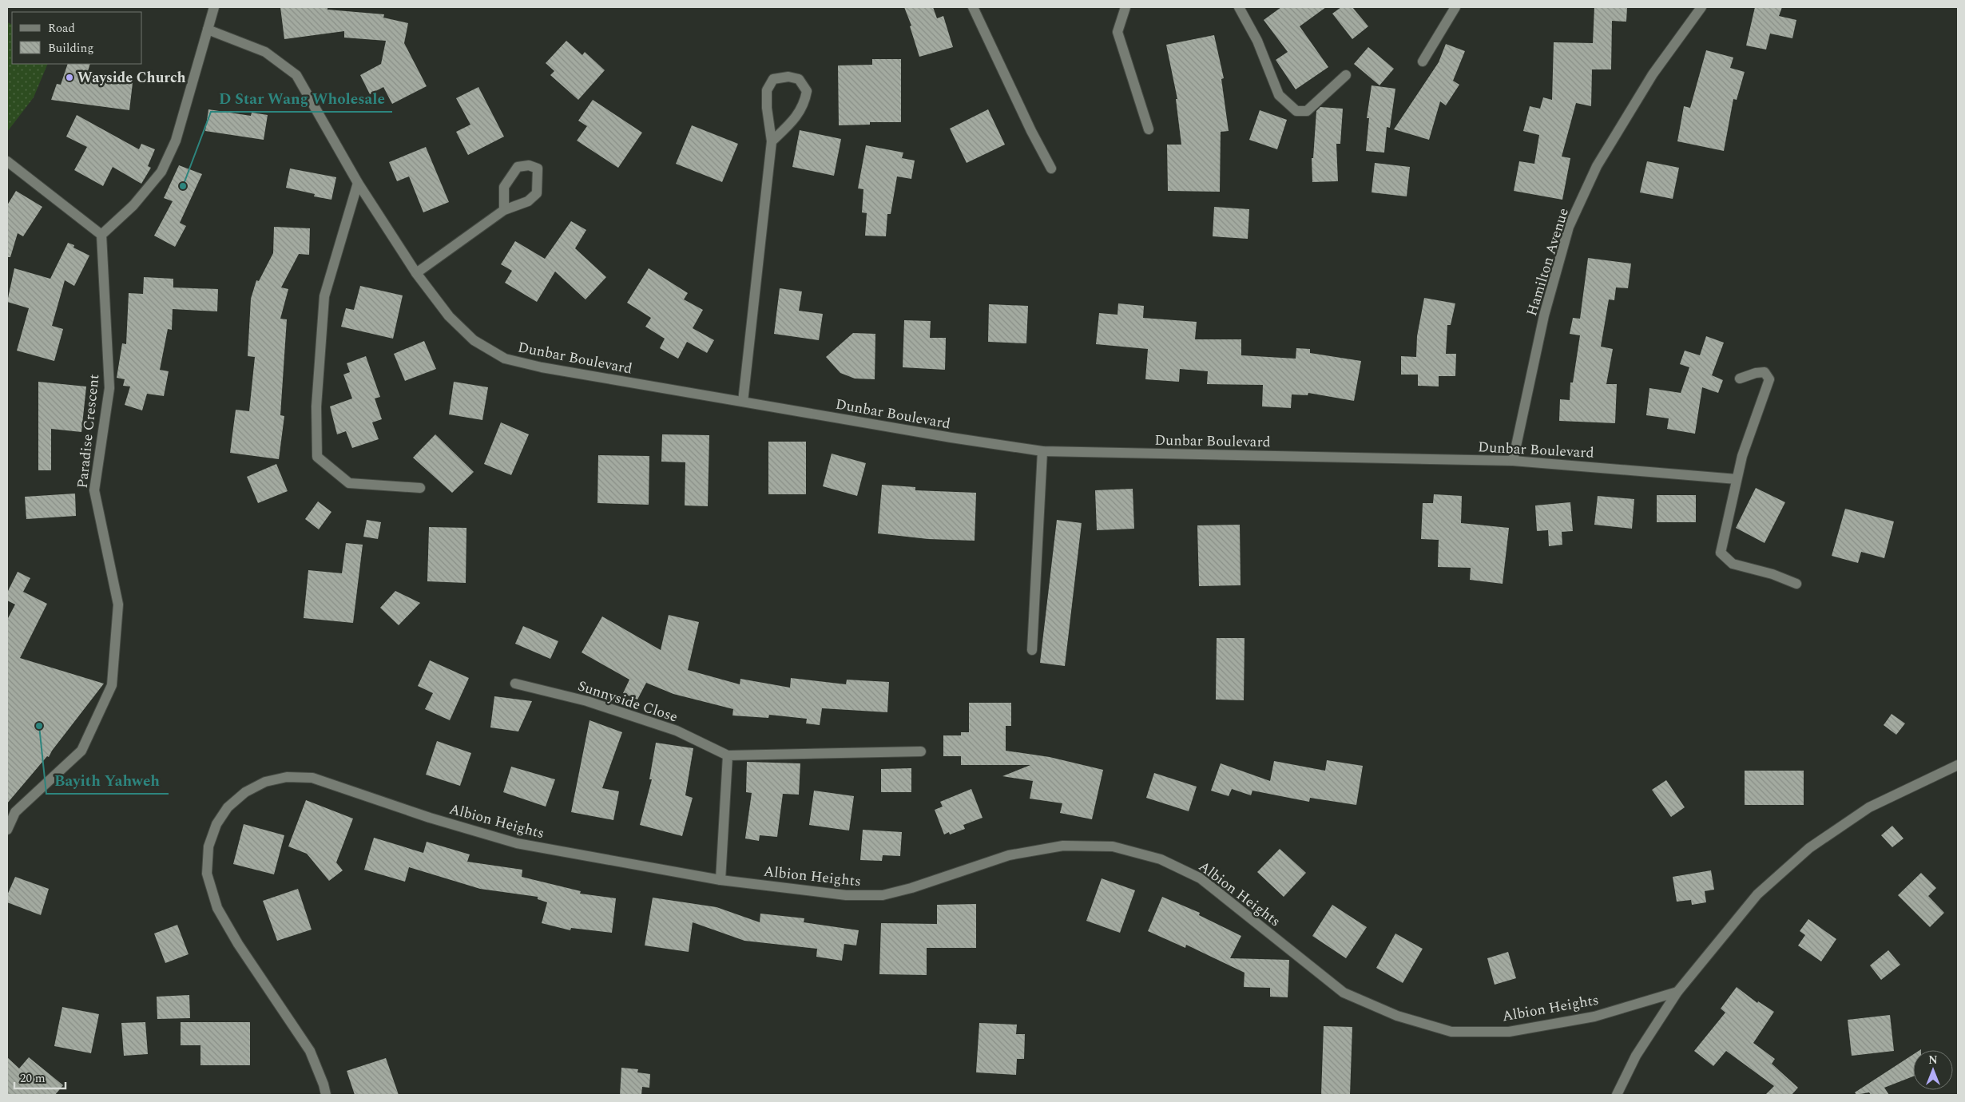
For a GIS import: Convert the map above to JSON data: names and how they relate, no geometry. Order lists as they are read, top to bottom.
{
  "streets": {
    "street": [
      "Hamilton Avenue",
      "Dunbar Boulevard",
      "Paradise Crescent",
      "Sunnyside Close",
      "Albion Heights"
    ]
  },
  "crossings": [
    ["Hamilton Avenue", "Dunbar Boulevard"]
  ],
  "places": ["Wayside Church", "D Star Wang Wholesale", "Bayith Yahweh"],
  "legend": ["Road", "Building"],
  "scale_bar": "20 m",
  "north": "top"
}
